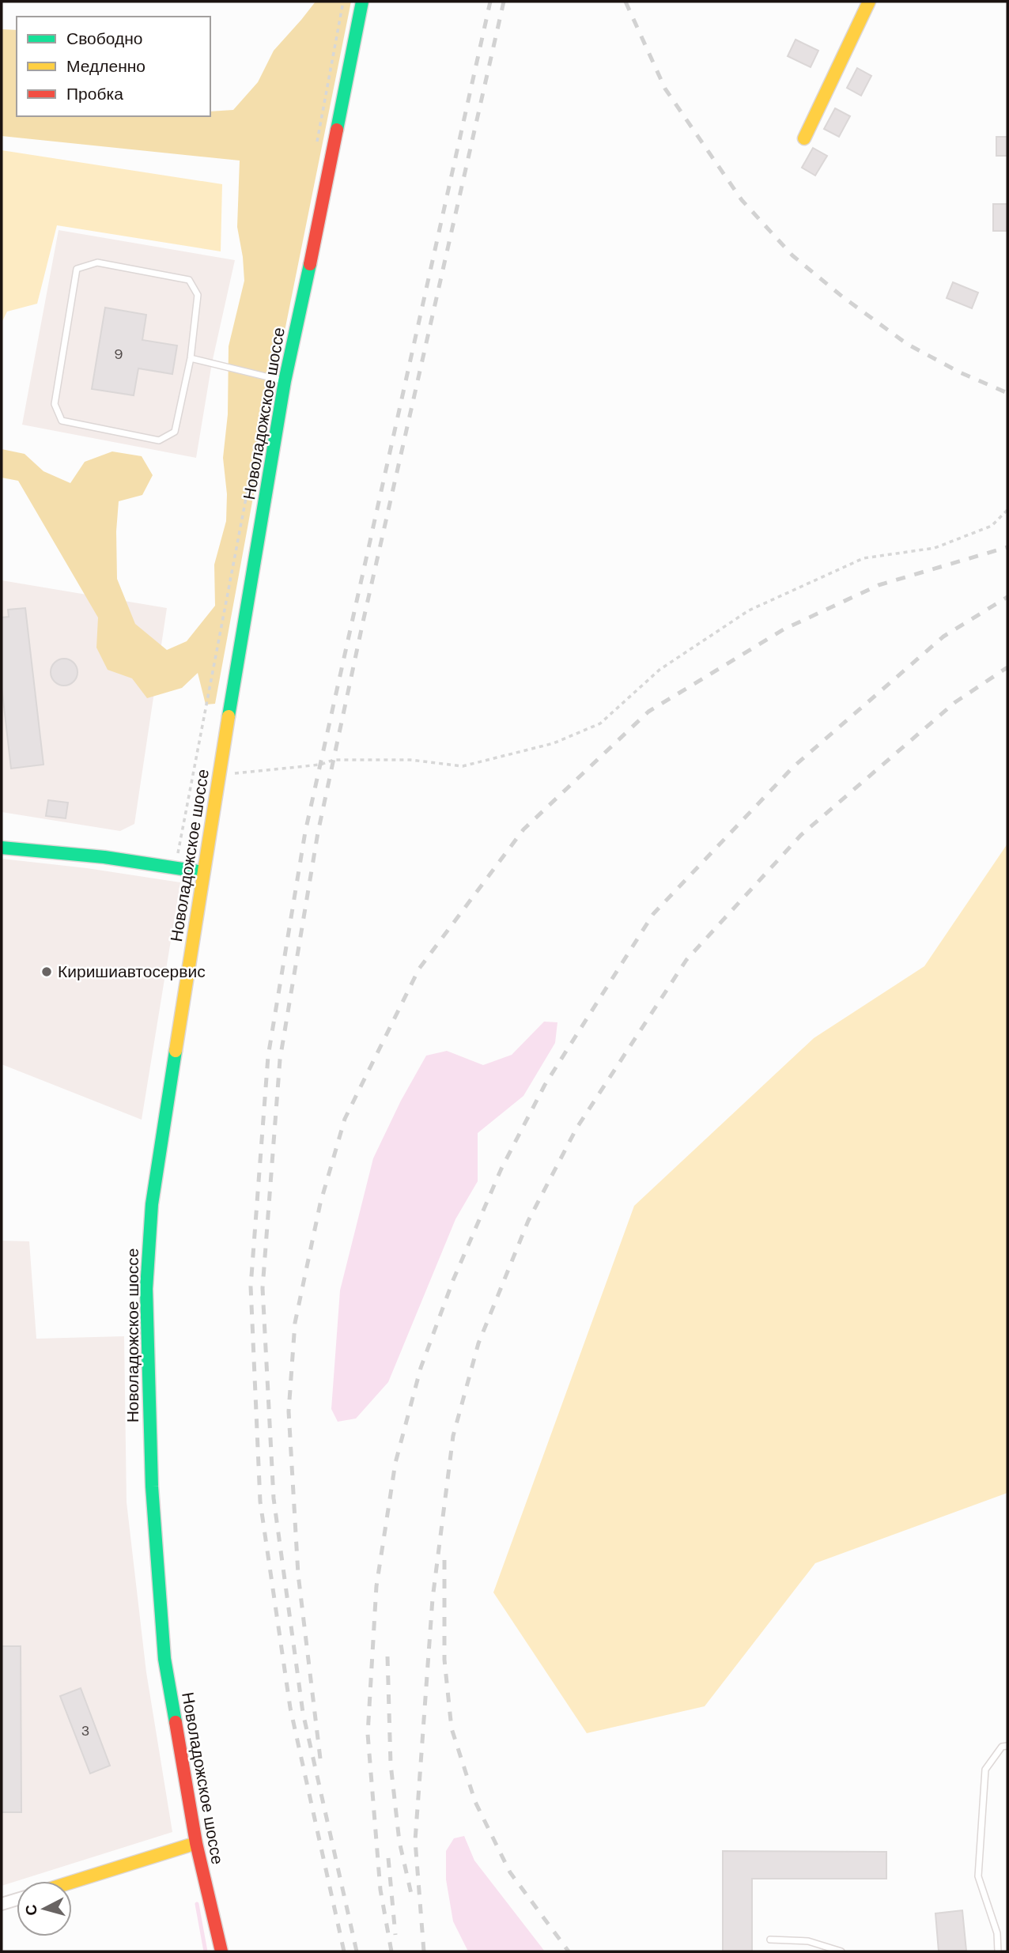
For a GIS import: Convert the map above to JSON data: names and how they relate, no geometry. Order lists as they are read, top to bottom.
{
  "streets": {
    "main road": ["Новоладожское шоссе"]
  },
  "places": ["Киришиавтосервис"],
  "house_numbers": ["9", "3"],
  "legend": ["Свободно", "Медленно", "Пробка"],
  "north": "left"
}
